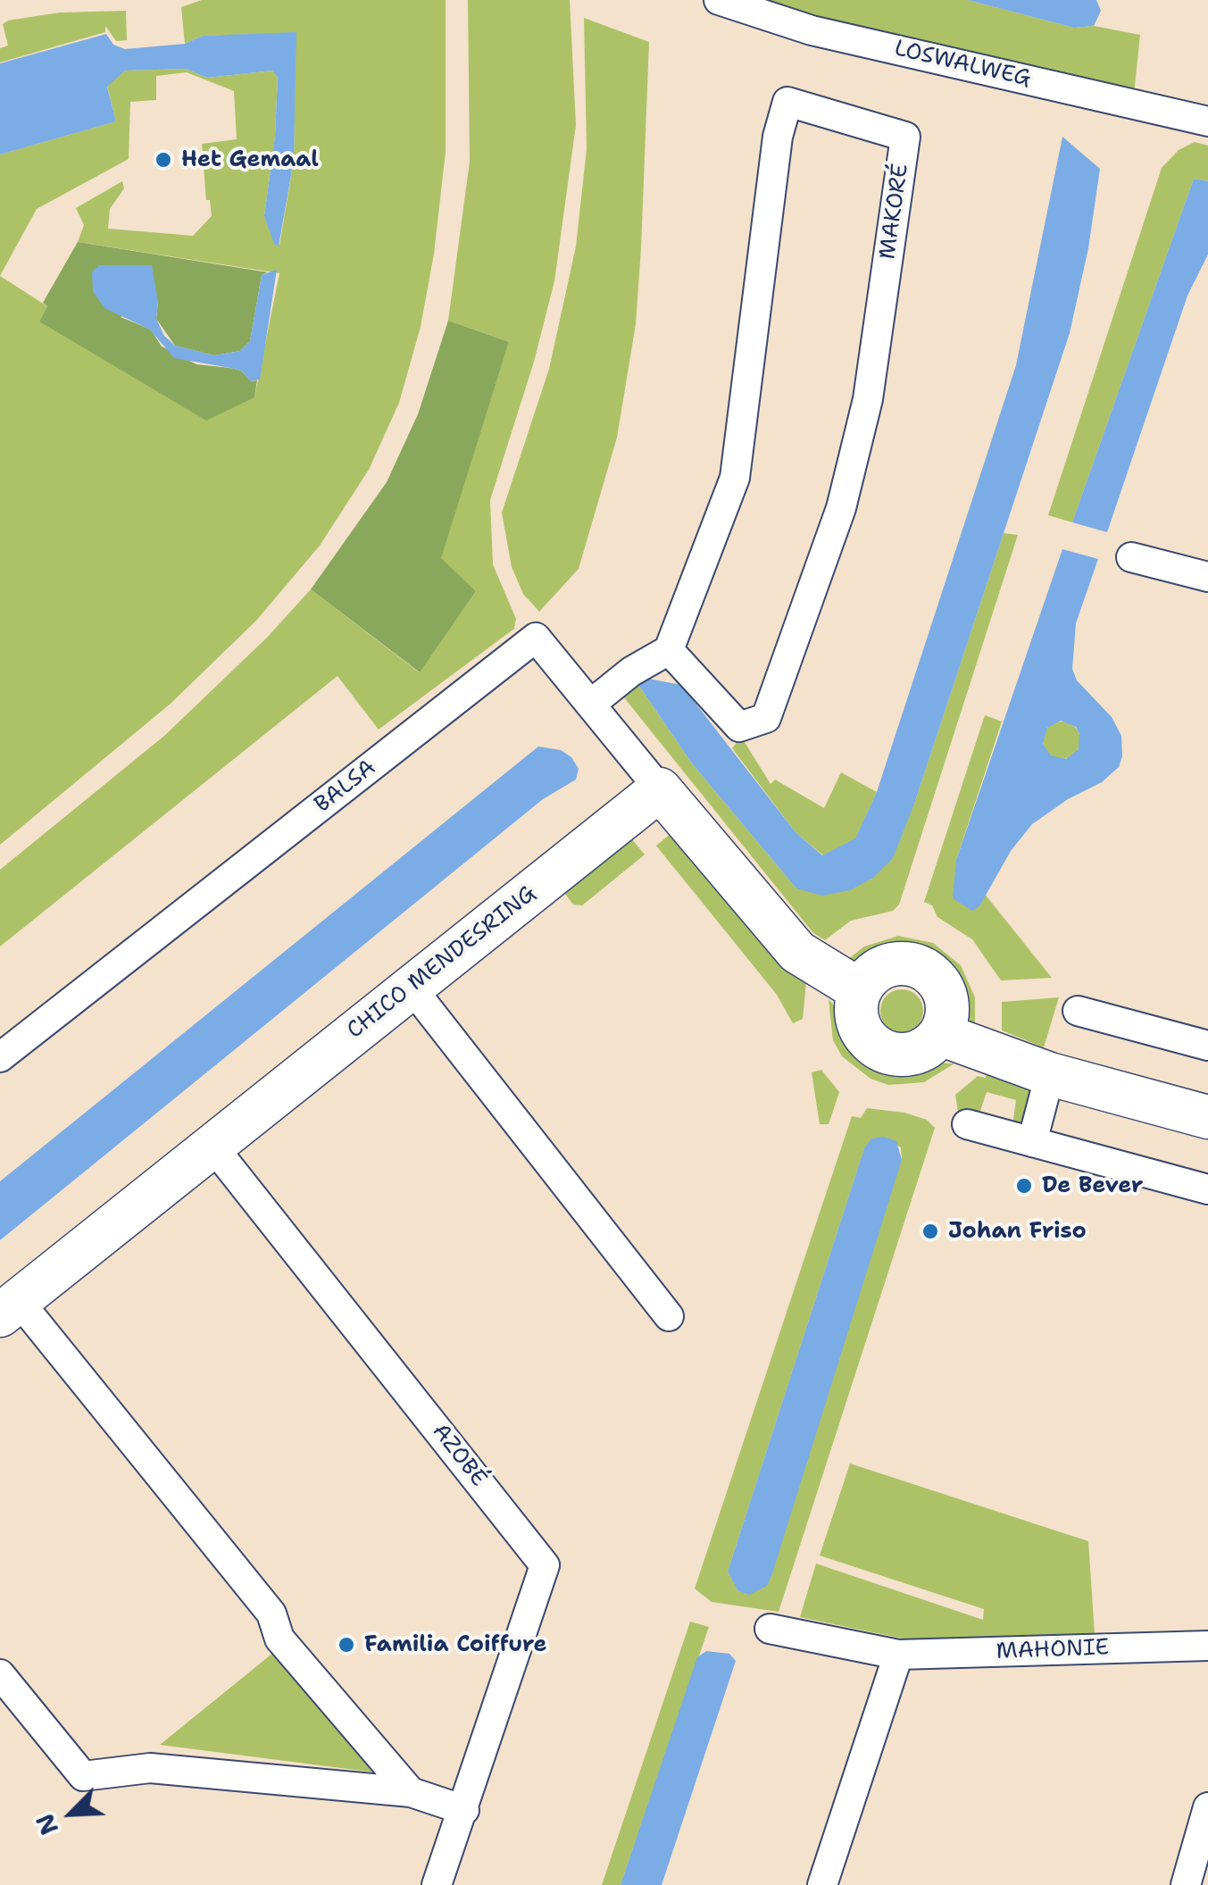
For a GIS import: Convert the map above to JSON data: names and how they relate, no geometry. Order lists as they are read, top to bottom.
{
  "streets": {
    "street": [
      "LOSWALWEG",
      "MAKORÉ",
      "BALSA",
      "CHICO MENDESRING",
      "AZOBÉ",
      "MAHONIE"
    ]
  },
  "crossings": [
    ["BALSA", "CHICO MENDESRING"],
    ["CHICO MENDESRING", "AZOBÉ"]
  ],
  "places": [
    "Het Gemaal",
    "De Bever",
    "Johan Friso",
    "Familia Coiffure"
  ],
  "north": "bottom left"
}
